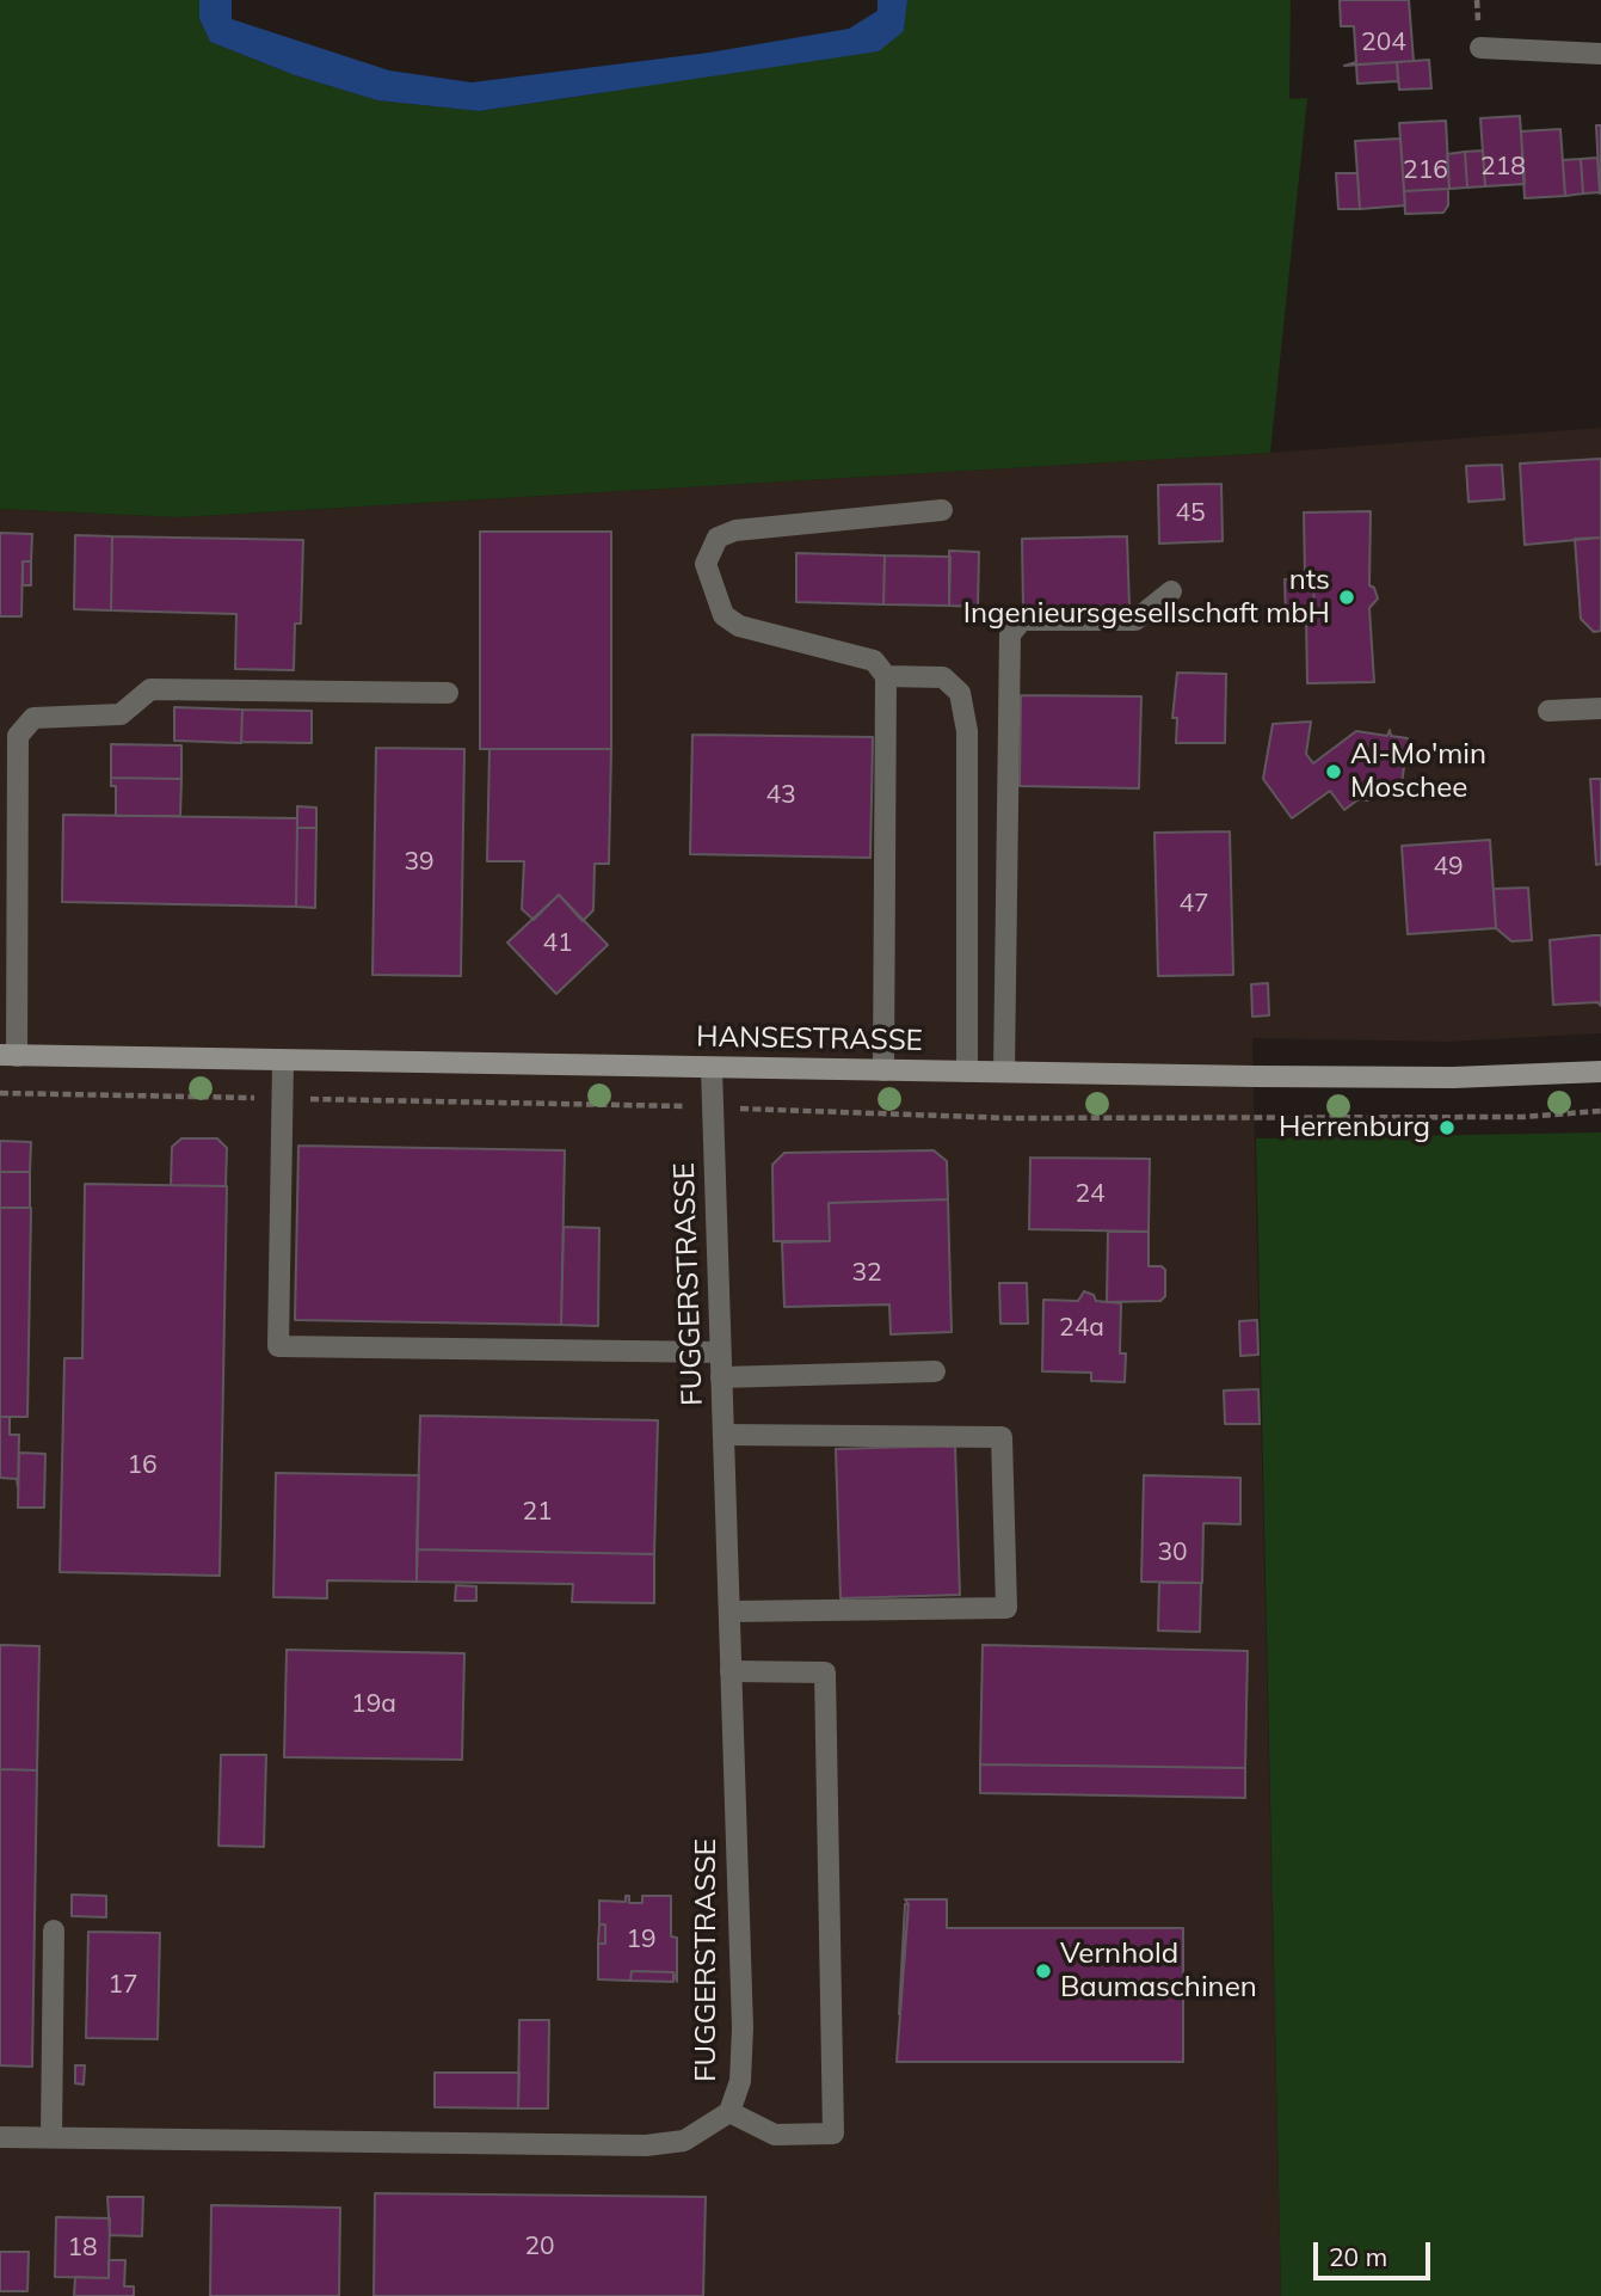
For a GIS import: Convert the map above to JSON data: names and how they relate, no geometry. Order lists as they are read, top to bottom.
{
  "streets": {
    "main road": ["HANSESTRASSE"],
    "street": ["FUGGERSTRASSE"]
  },
  "crossings": [
    ["HANSESTRASSE", "FUGGERSTRASSE"]
  ],
  "places": [
    "nts Ingenieursgesellschaft mbH",
    "Al-Mo'min Moschee",
    "Herrenburg",
    "Vernhold Baumaschinen"
  ],
  "house_numbers": [
    "204",
    "218",
    "216",
    "45",
    "43",
    "39",
    "49",
    "47",
    "41",
    "24",
    "32",
    "24a",
    "16",
    "21",
    "30",
    "19a",
    "19",
    "17",
    "20",
    "18"
  ],
  "scale_bar": "20 m"
}
